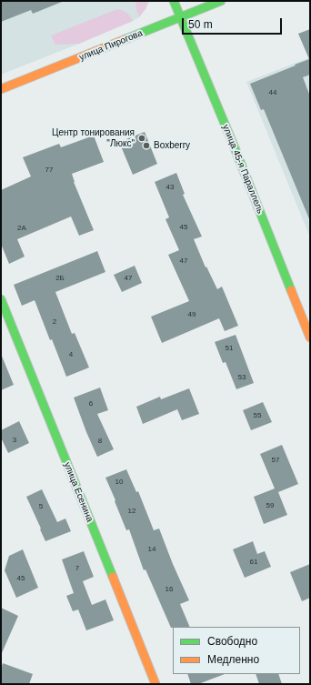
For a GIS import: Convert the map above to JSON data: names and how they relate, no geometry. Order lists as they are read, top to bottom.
{
  "streets": {
    "main road": ["улица Пирогова", "улица 45-я Параллель", "улица Есенина"]
  },
  "crossings": [
    ["улица Пирогова", "улица 45-я Параллель"]
  ],
  "places": ["Центр тонирования \"Люкс\"", "Boxberry"],
  "house_numbers": [
    "44",
    "77",
    "43",
    "45",
    "2А",
    "47",
    "2Б",
    "47",
    "49",
    "2",
    "51",
    "4",
    "53",
    "6",
    "55",
    "3",
    "8",
    "57",
    "10",
    "59",
    "5",
    "12",
    "14",
    "61",
    "7",
    "45",
    "16"
  ],
  "legend": ["Свободно", "Медленно"],
  "scale_bar": "50 m"
}
